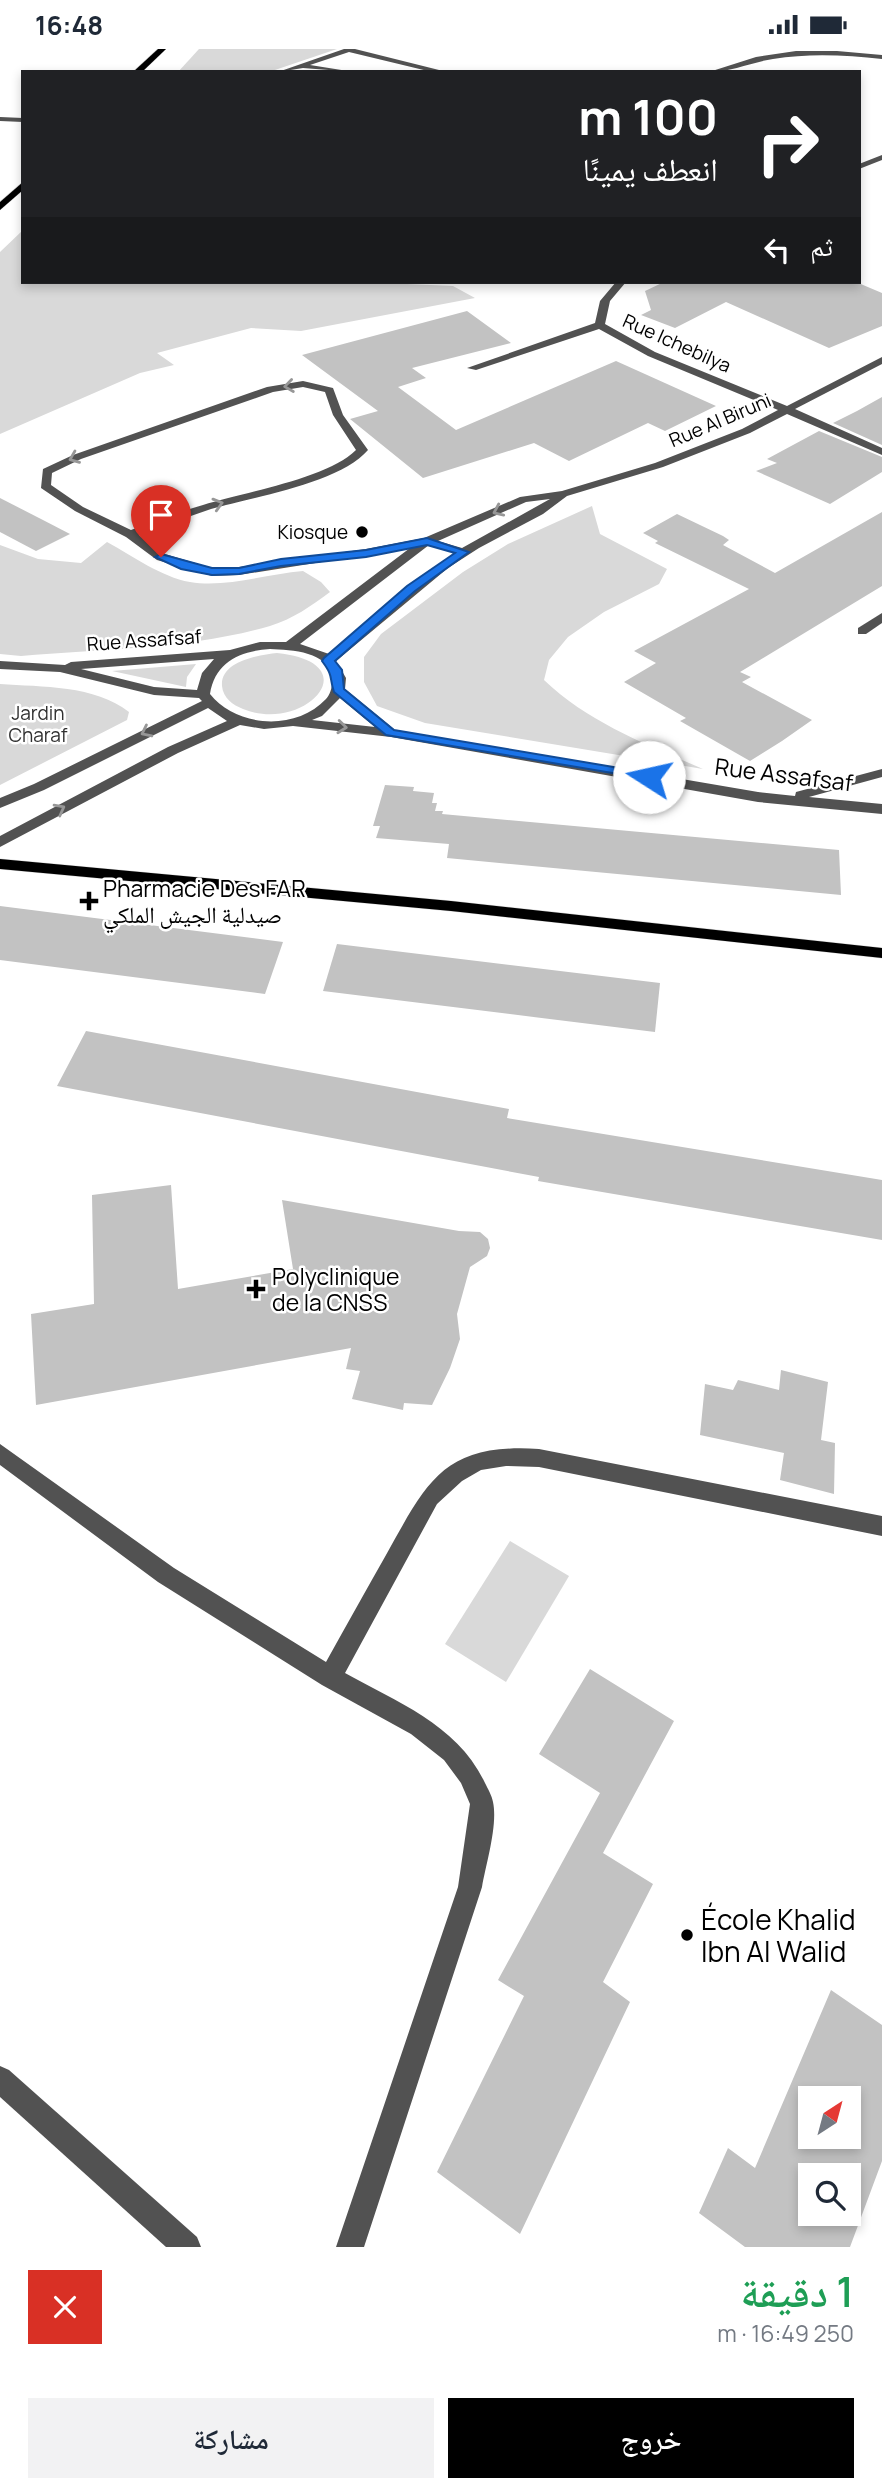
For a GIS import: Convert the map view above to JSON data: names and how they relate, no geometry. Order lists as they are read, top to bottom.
{
  "streets": {
    "street": ["Rue Ichebilya", "Rue Al Biruni", "Rue Assafsaf"]
  },
  "crossings": [
    ["Rue Ichebilya", "Rue Al Biruni"]
  ],
  "parks": ["Jardin Charaf"],
  "places": {
    "other": ["Kiosque", "École Khalid Ibn Al Walid"],
    "health": ["Pharmacie Des FAR صيدلية الجيش الملكي", "Polyclinique de la CNSS"]
  },
  "north": "top right",
  "page": {
    "status": "16:48",
    "turn": ["100 m", "انعطف يمينًا"],
    "then": "ثم",
    "heading": ["1 دقيقة", "250 m · 16:49"],
    "buttons": ["خروج", "مشاركة"]
  }
}
